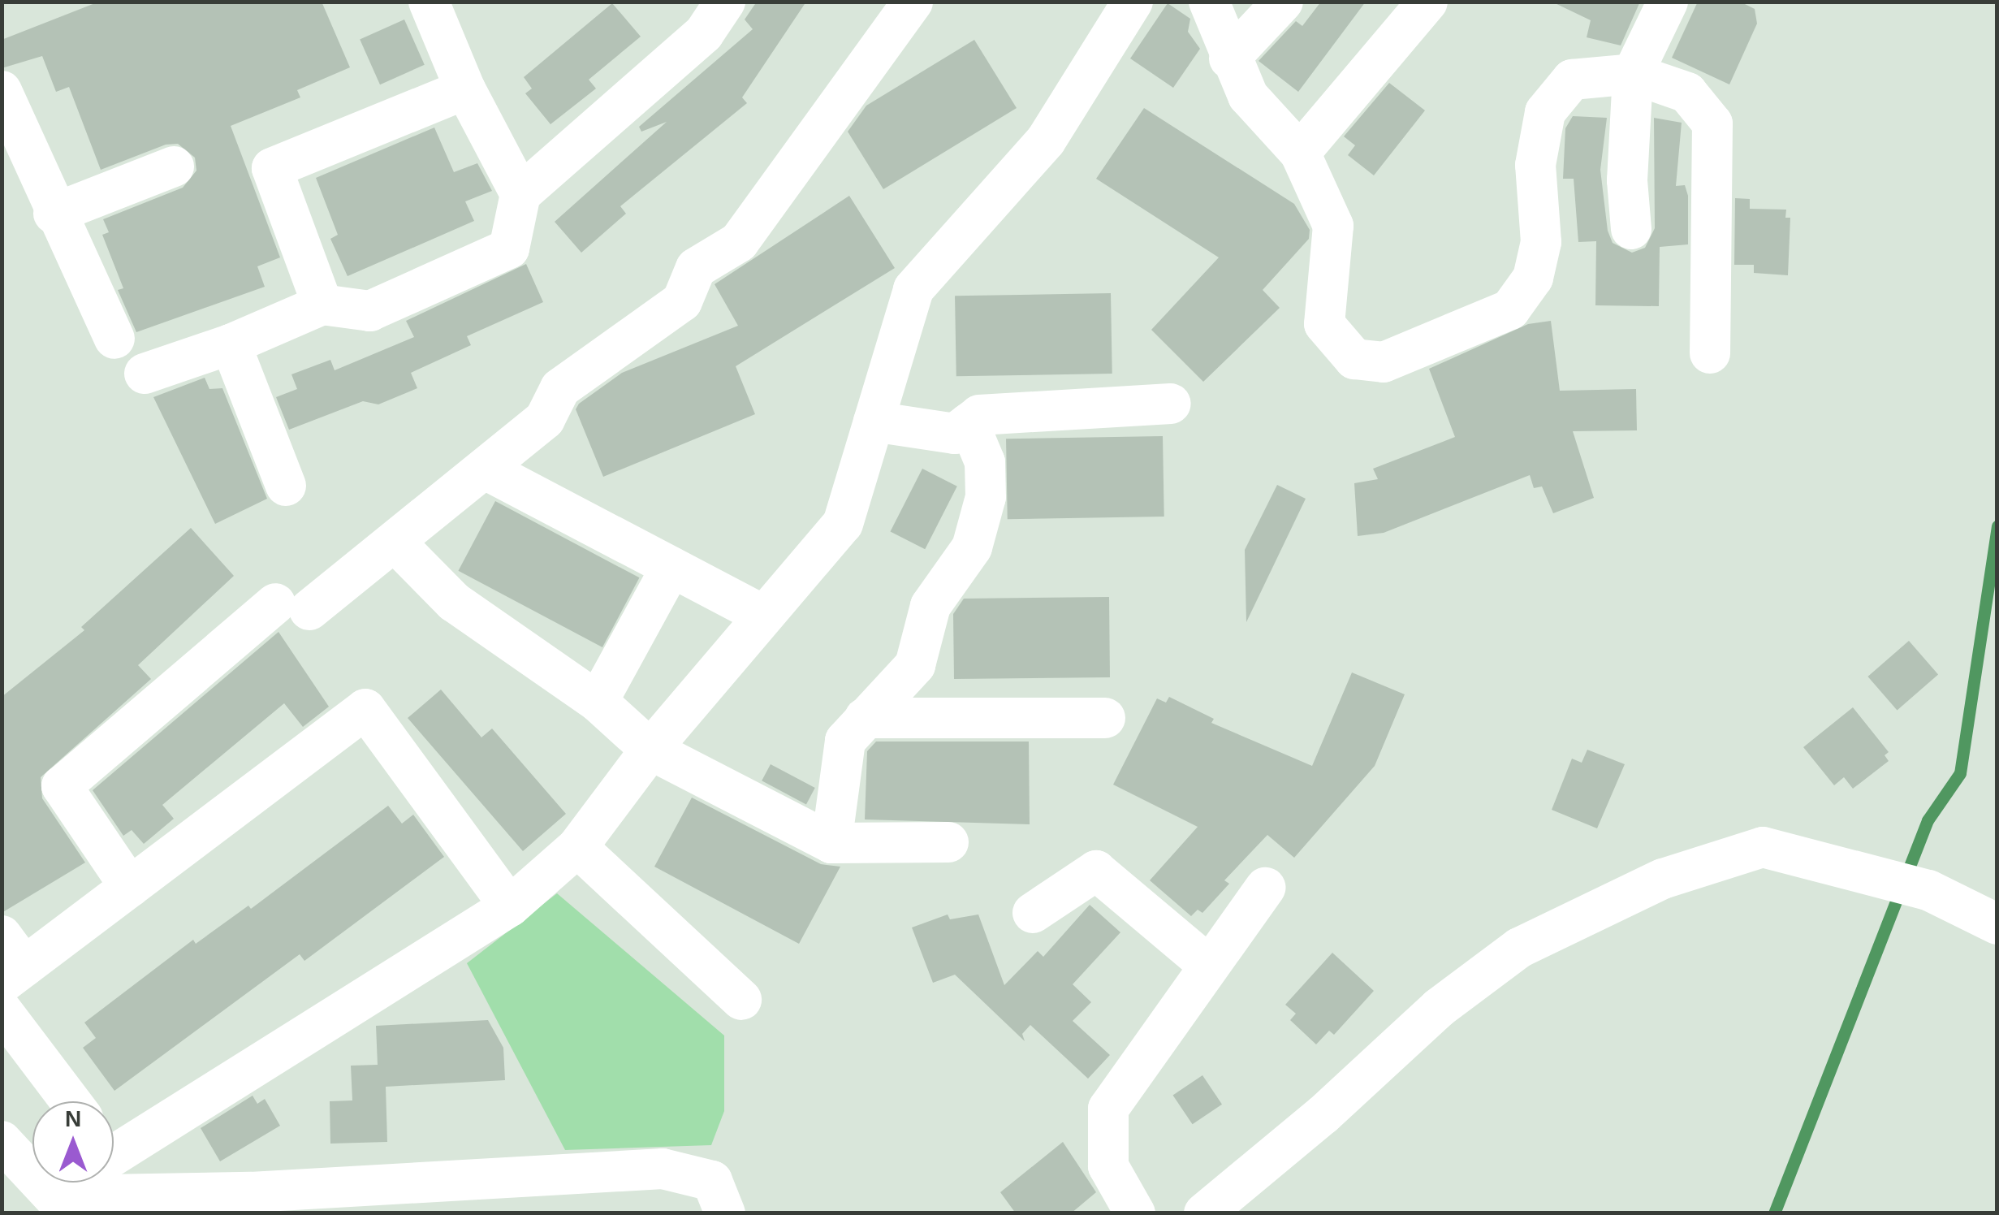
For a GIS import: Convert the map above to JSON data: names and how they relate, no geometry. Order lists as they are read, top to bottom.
{
  "north": "top"
}
